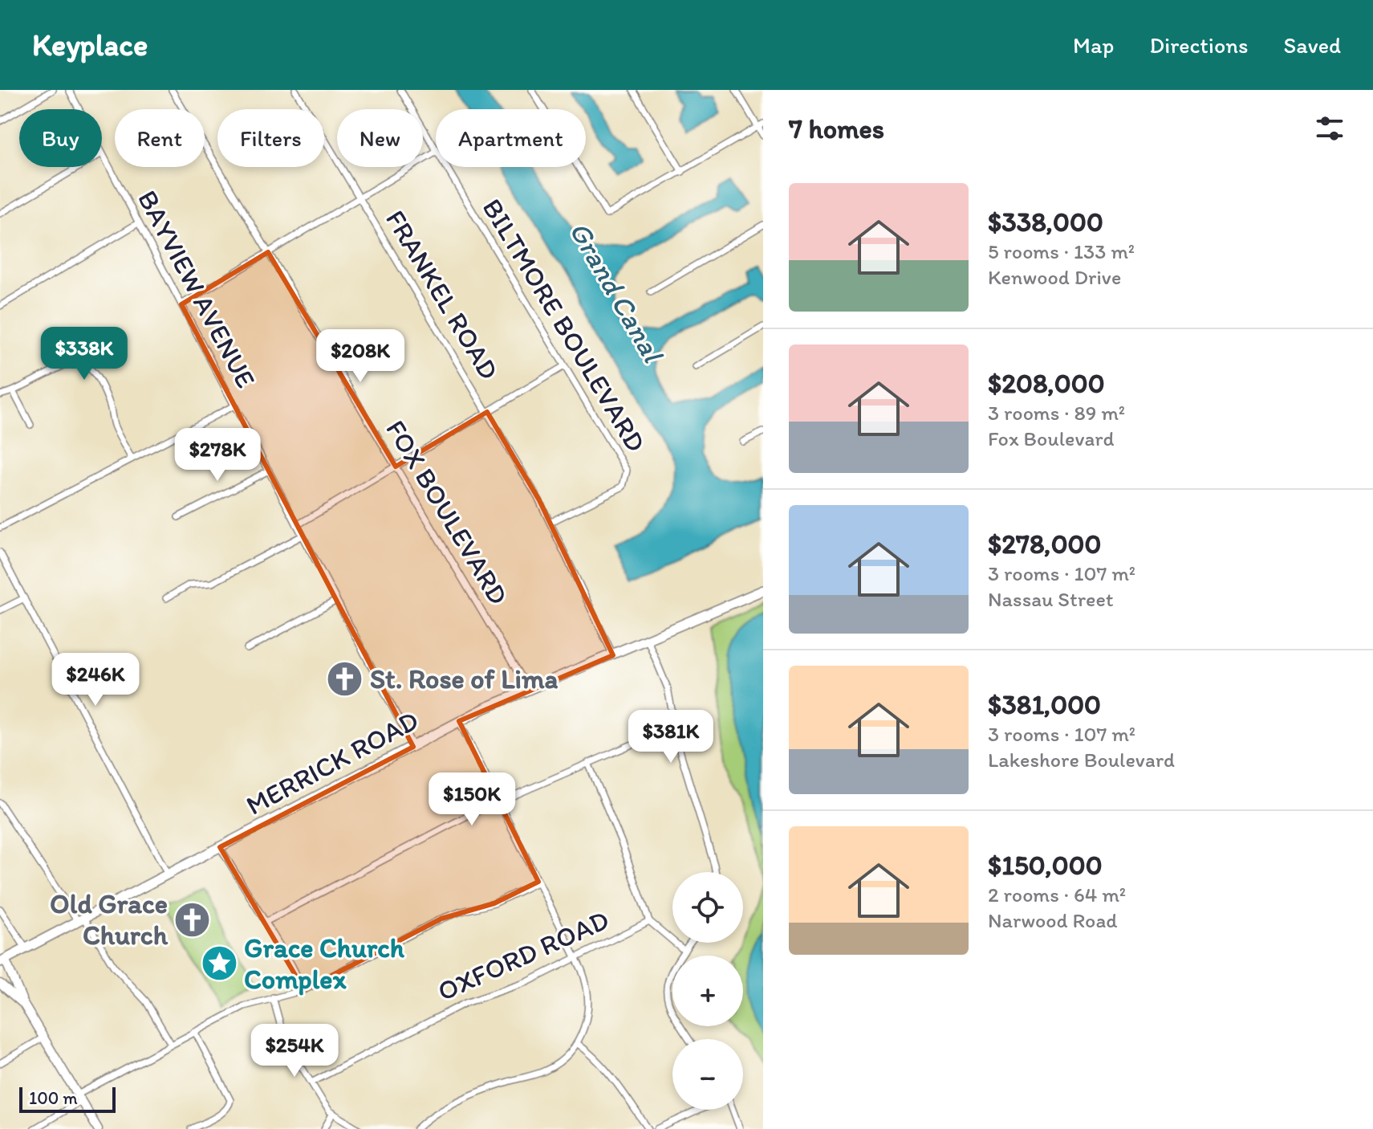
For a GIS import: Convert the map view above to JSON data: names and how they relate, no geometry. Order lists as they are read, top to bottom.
{
  "streets": {
    "main road": ["MERRICK ROAD"],
    "street": [
      "BAYVIEW AVENUE",
      "FRANKEL ROAD",
      "BILTMORE BOULEVARD",
      "FOX BOULEVARD",
      "OXFORD ROAD"
    ]
  },
  "crossings": [
    ["BAYVIEW AVENUE", "MERRICK ROAD"],
    ["FRANKEL ROAD", "BILTMORE BOULEVARD"],
    ["FOX BOULEVARD", "MERRICK ROAD"]
  ],
  "water": ["Grand Canal"],
  "places": {
    "church": ["St. Rose of Lima", "Old Grace Church"],
    "place": ["Grace Church Complex"]
  },
  "scale_bar": "100 m",
  "page": {
    "header": "Keyplace",
    "nav": ["Map", "Directions", "Saved"],
    "heading": "7 homes",
    "chip": [
      "Buy",
      "Rent",
      "Filters",
      "New",
      "Apartment"
    ],
    "list": [
      {
        "name": "$338,000",
        "note": "5 rooms · 133 m² · Kenwood Drive"
      },
      {
        "name": "$208,000",
        "note": "3 rooms · 89 m² · Fox Boulevard"
      },
      {
        "name": "$278,000",
        "note": "3 rooms · 107 m² · Nassau Street"
      },
      {
        "name": "$381,000",
        "note": "3 rooms · 107 m² · Lakeshore Boulevard"
      },
      {
        "name": "$150,000",
        "note": "2 rooms · 64 m² · Narwood Road"
      }
    ],
    "price": [
      "$338K",
      "$208K",
      "$278K",
      "$246K",
      "$381K",
      "$150K",
      "$254K"
    ],
    "map_buttons": ["+", "−"],
    "scale": "100 m"
  }
}
